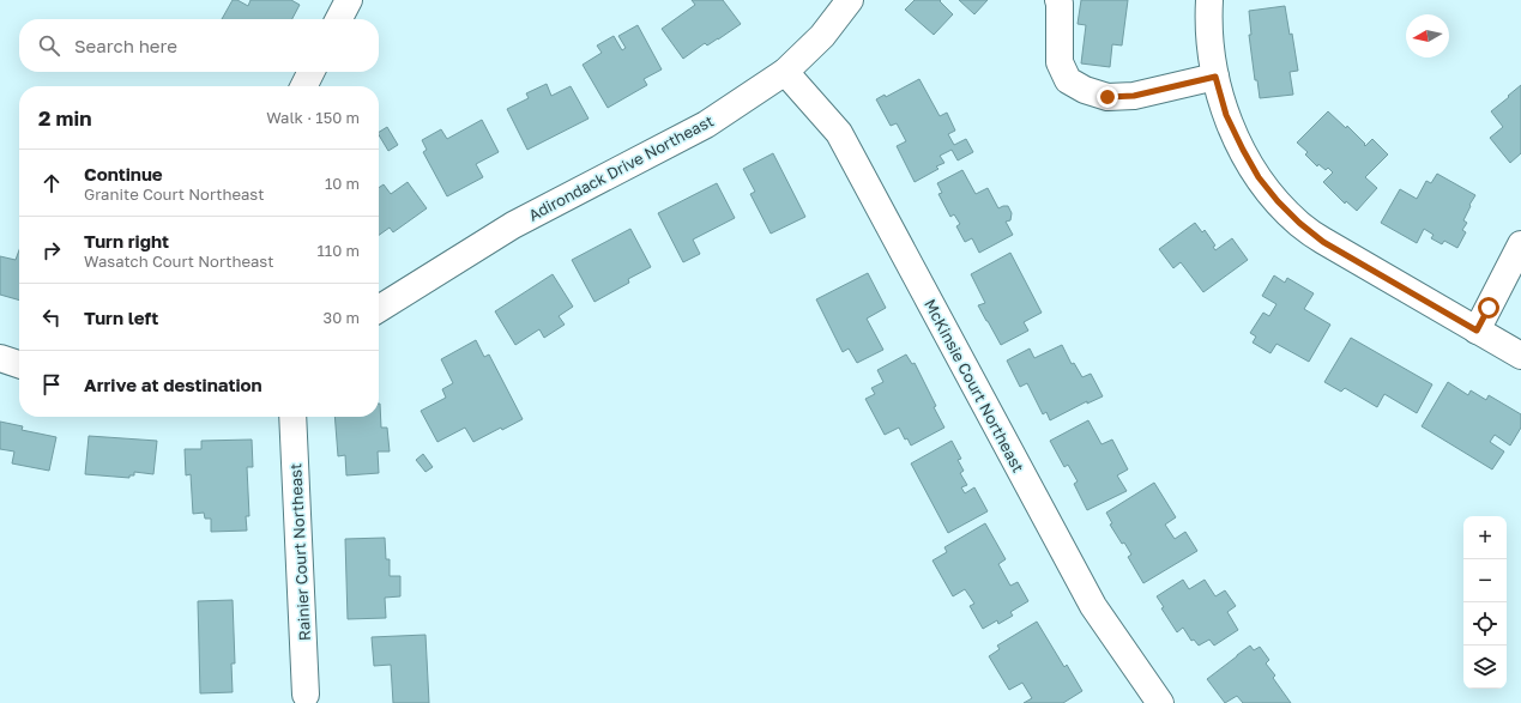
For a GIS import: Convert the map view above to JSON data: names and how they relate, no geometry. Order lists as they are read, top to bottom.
{
  "streets": {
    "street": ["Adirondack Drive Northeast", "McKinsie Court Northeast", "Rainier Court Northeast"]
  },
  "crossings": [
    ["Adirondack Drive Northeast", "McKinsie Court Northeast"]
  ],
  "north": "left",
  "page": {
    "search": "Search here",
    "heading": ["2 min", "Walk · 150 m"],
    "list": [
      ["Continue", "Granite Court Northeast", "10 m"],
      ["Turn right", "Wasatch Court Northeast", "110 m"],
      ["Turn left", "30 m"],
      "Arrive at destination"
    ],
    "map_buttons": ["+", "−"]
  }
}
